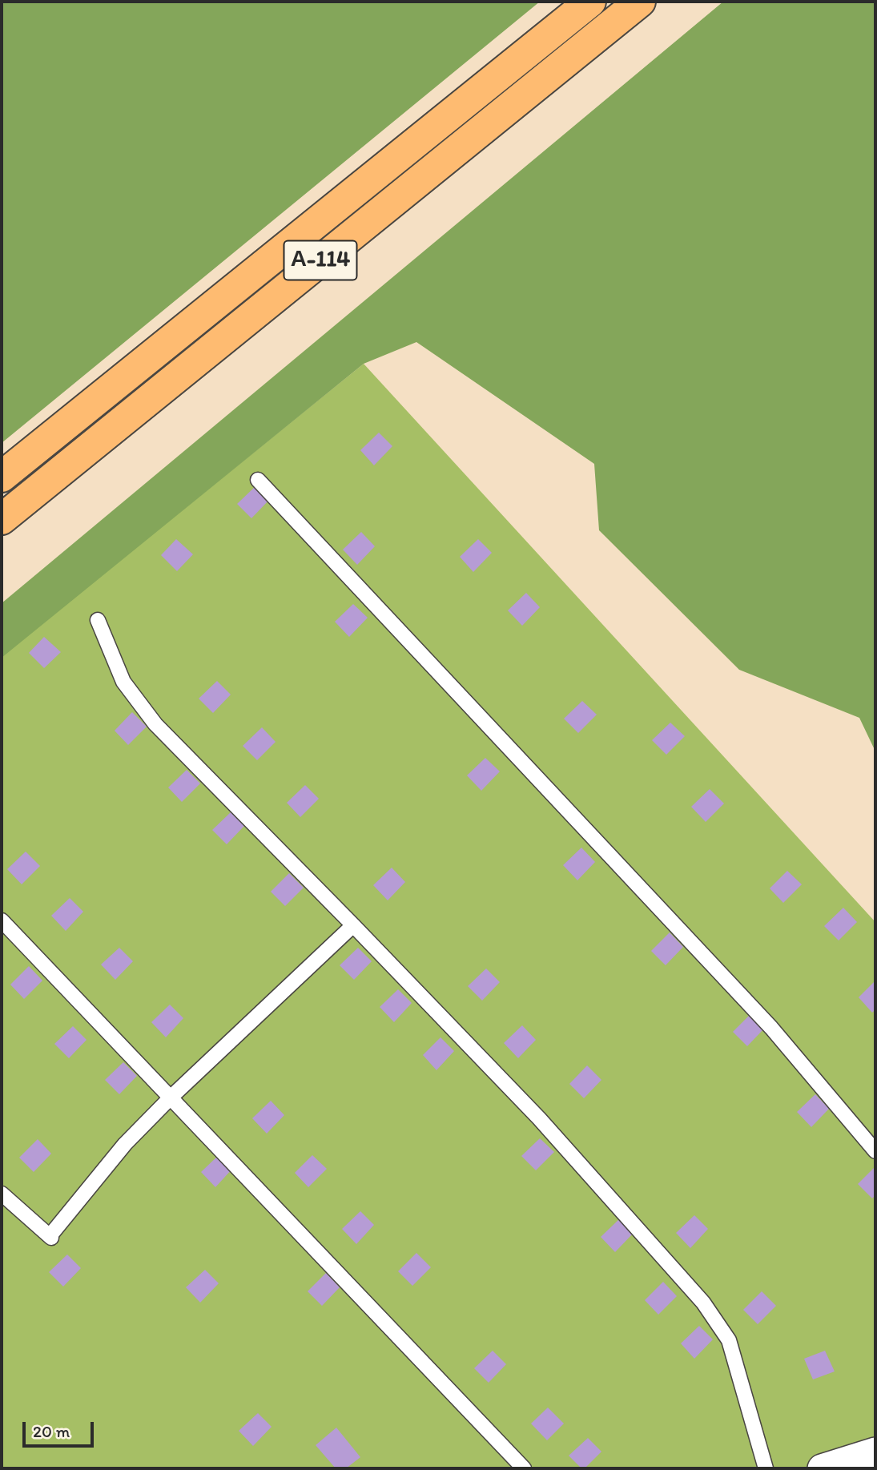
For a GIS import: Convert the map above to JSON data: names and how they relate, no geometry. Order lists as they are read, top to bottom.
{
  "streets": {
    "highway": ["А-114"]
  },
  "scale_bar": "20 m"
}
